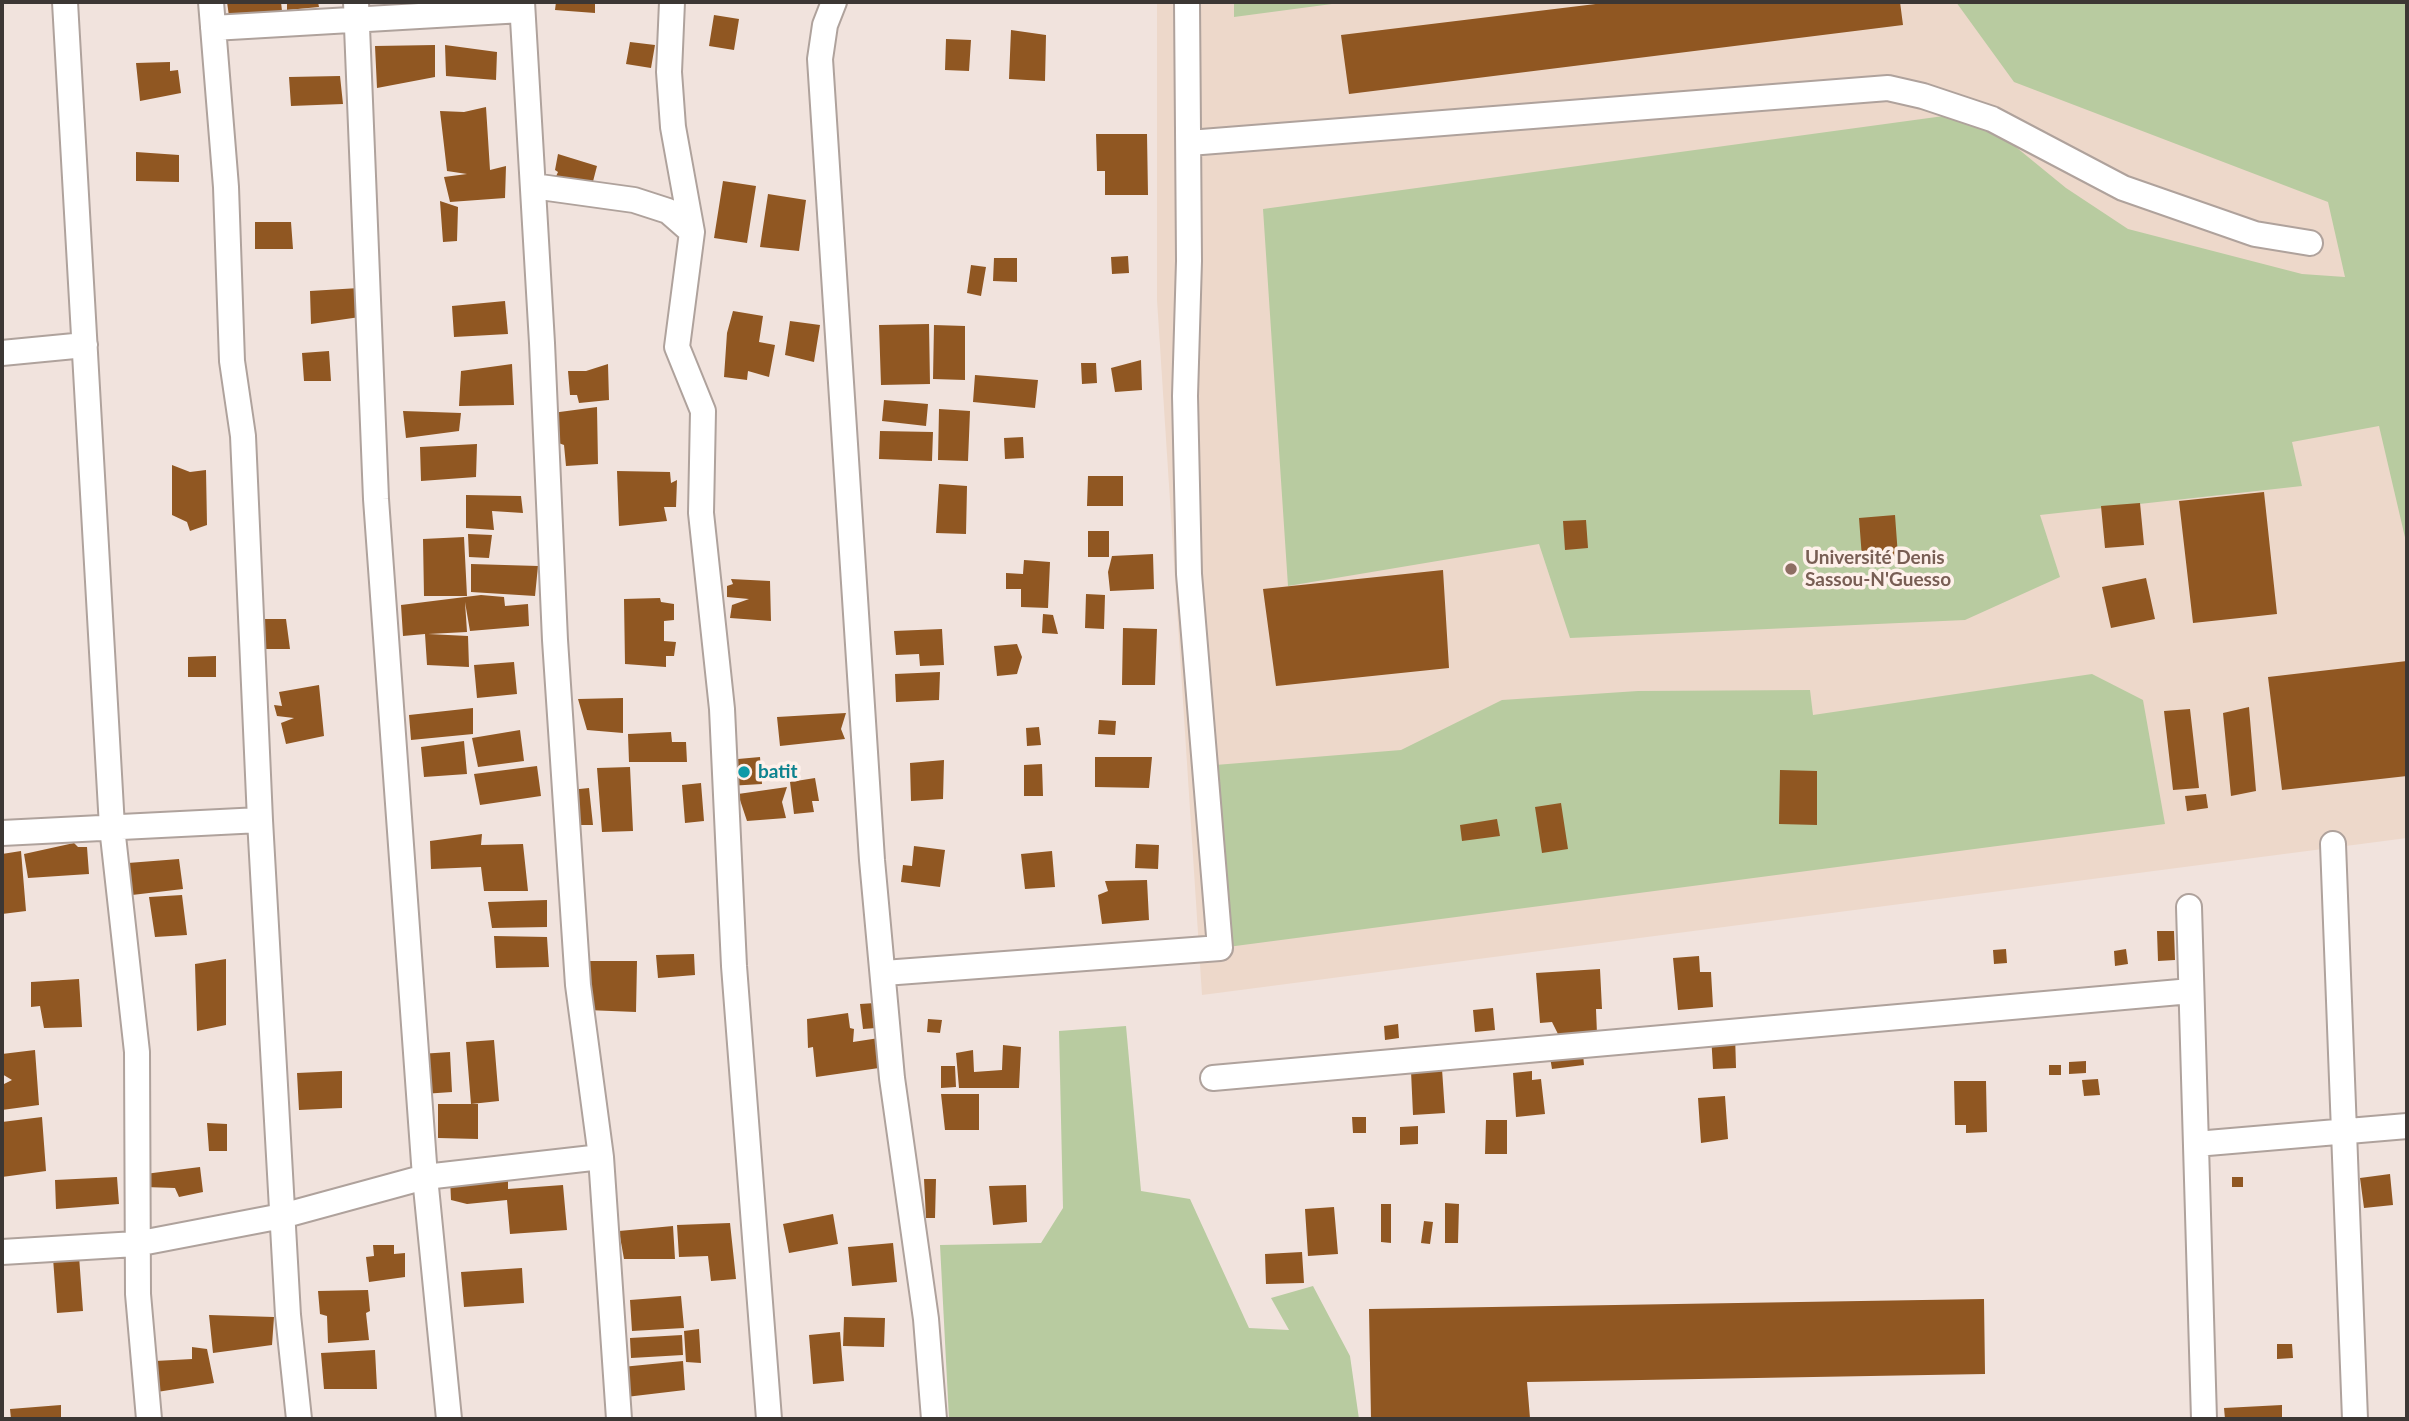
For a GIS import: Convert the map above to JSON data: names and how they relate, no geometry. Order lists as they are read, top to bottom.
{
  "places": ["Université Denis Sassou-N'Guesso", "batit"]
}
